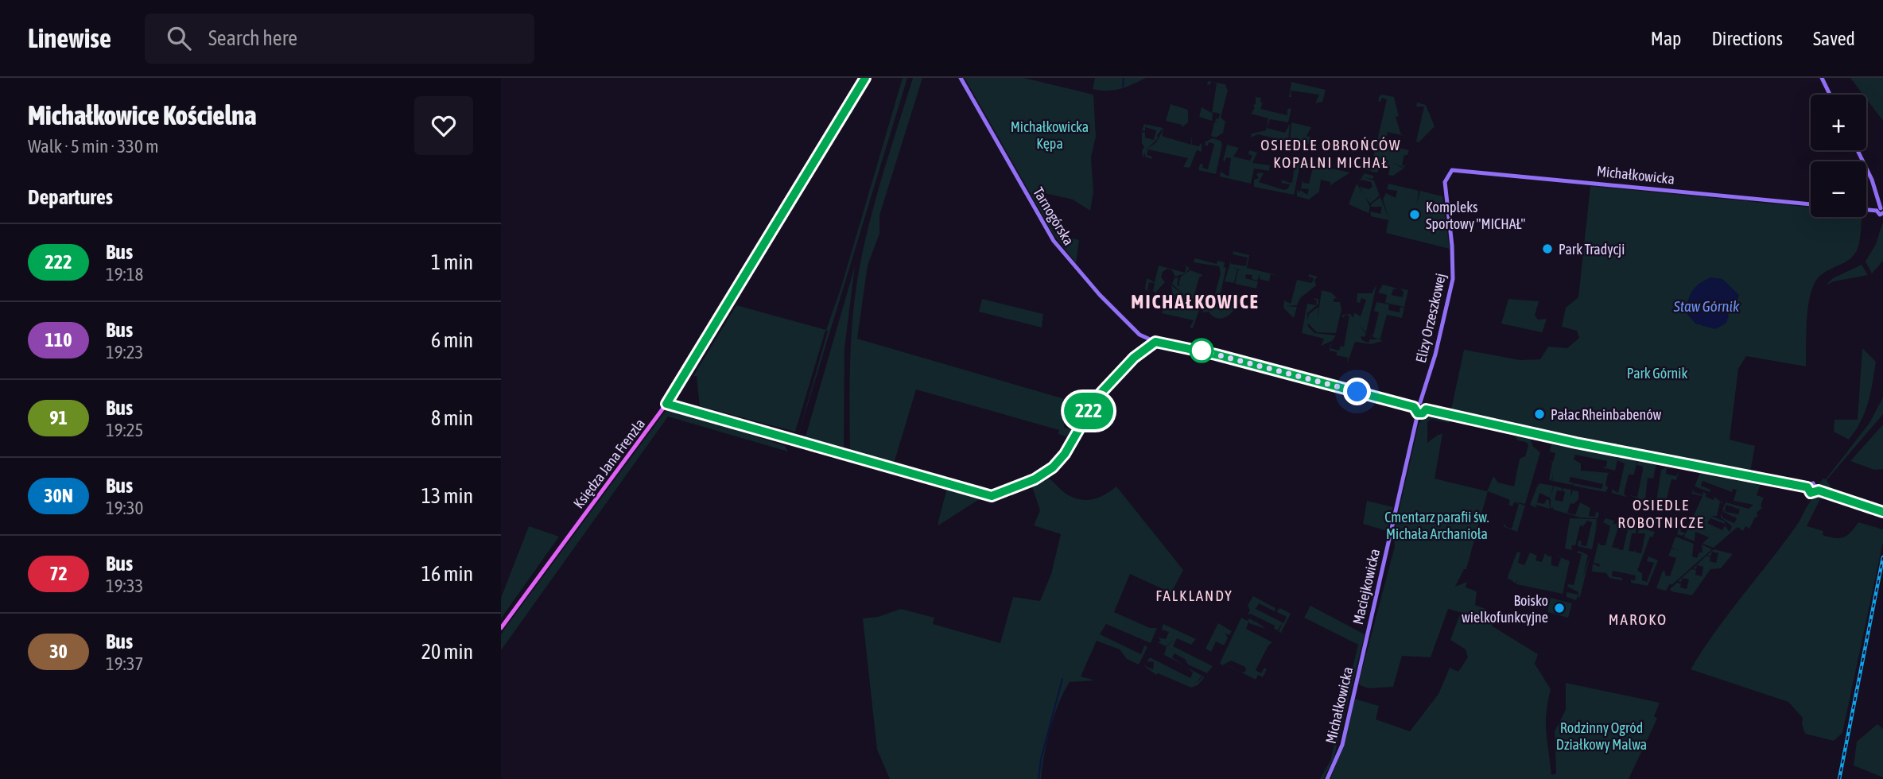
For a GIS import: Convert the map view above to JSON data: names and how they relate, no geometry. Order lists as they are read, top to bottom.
{
  "streets": {
    "main road": ["Księdza Jana Frenzla"],
    "street": [
      "Michałkowicka",
      "Tarnogórska",
      "Elizy Orzeszkowej",
      "Maciejkowicka"
    ]
  },
  "crossings": [
    ["Michałkowicka", "Elizy Orzeszkowej"],
    ["Michałkowicka", "Maciejkowicka"],
    ["Tarnogórska", "Elizy Orzeszkowej"],
    ["Tarnogórska", "Maciejkowicka"],
    ["Elizy Orzeszkowej", "Maciejkowicka"]
  ],
  "districts": [
    "OSIEDLE OBROŃCÓW KOPALNI MICHAŁ",
    "MICHAŁKOWICE",
    "OSIEDLE ROBOTNICZE",
    "FALKLANDY",
    "MAROKO"
  ],
  "water": ["Staw Górnik"],
  "parks": [
    "Michałkowicka Kępa",
    "Park Górnik",
    "Cmentarz parafii św. Michała Archanioła",
    "Rodzinny Ogród Działkowy Malwa"
  ],
  "places": [
    "Kompleks Sportowy \"MICHAŁ\"",
    "Park Tradycji",
    "Pałac Rheinbabenów",
    "Boisko wielkofunkcyjne"
  ],
  "lines": ["bus line 222"],
  "page": {
    "header": "Linewise",
    "search": "Search here",
    "nav": ["Map", "Directions", "Saved"],
    "heading": [
      ["Michałkowice Kościelna", "Walk · 5 min · 330 m"],
      "Departures"
    ],
    "on_map": "222",
    "map_buttons": ["+", "−"],
    "list": [
      {
        "mark": "222",
        "name": "Bus",
        "note": "19:18",
        "value": "1 min"
      },
      {
        "mark": "110",
        "name": "Bus",
        "note": "19:23",
        "value": "6 min"
      },
      {
        "mark": "91",
        "name": "Bus",
        "note": "19:25",
        "value": "8 min"
      },
      {
        "mark": "30N",
        "name": "Bus",
        "note": "19:30",
        "value": "13 min"
      },
      {
        "mark": "72",
        "name": "Bus",
        "note": "19:33",
        "value": "16 min"
      },
      {
        "mark": "30",
        "name": "Bus",
        "note": "19:37",
        "value": "20 min"
      }
    ]
  }
}
